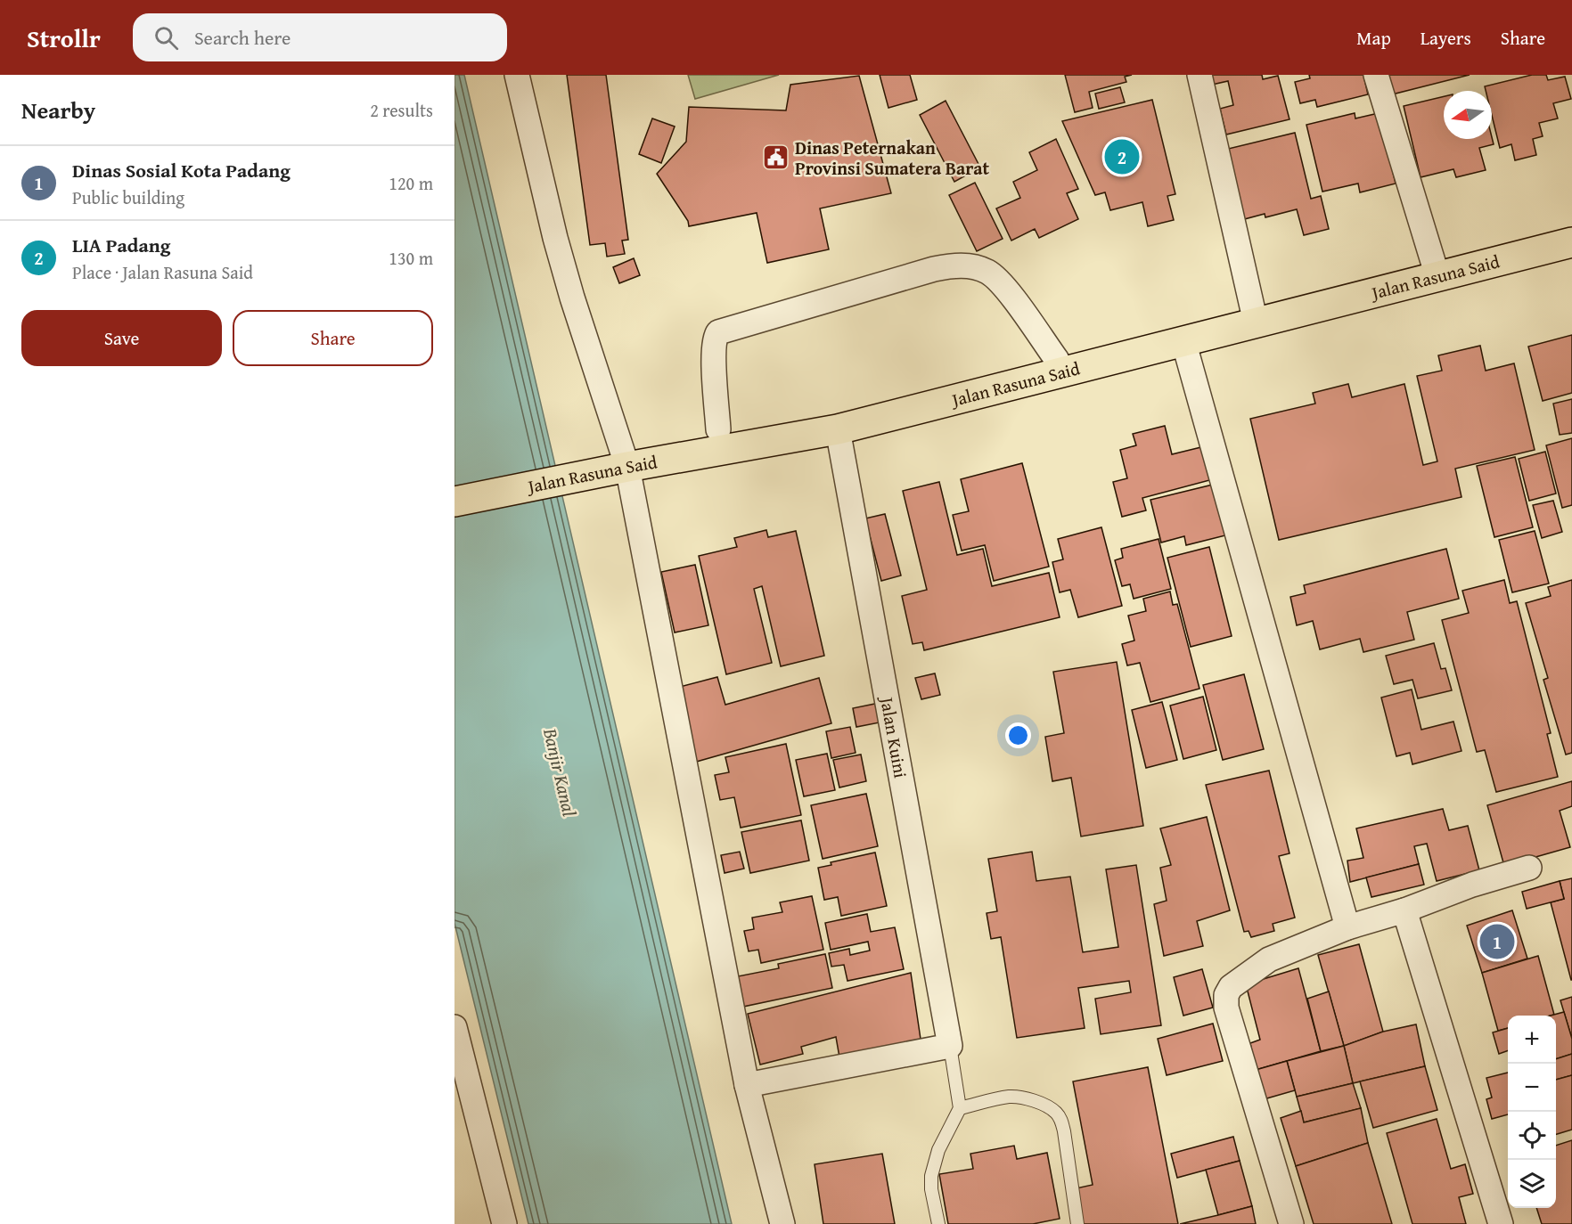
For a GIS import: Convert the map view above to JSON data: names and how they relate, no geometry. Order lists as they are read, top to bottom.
{
  "streets": {
    "main road": ["Jalan Rasuna Said"],
    "street": ["Jalan Kuini"]
  },
  "crossings": [
    ["Jalan Rasuna Said", "Jalan Kuini"]
  ],
  "water": ["Banjir Kanal"],
  "places": {
    "public building": ["Dinas Peternakan Provinsi Sumatera Barat"]
  },
  "north": "left",
  "page": {
    "header": "Strollr",
    "search": "Search here",
    "nav": ["Map", "Layers", "Share"],
    "heading": ["Nearby", "2 results"],
    "pins": ["2", "1"],
    "list": [
      {
        "mark": "1",
        "name": "Dinas Sosial Kota Padang",
        "note": "Public building",
        "value": "120 m"
      },
      {
        "mark": "2",
        "name": "LIA Padang",
        "note": "Place · Jalan Rasuna Said",
        "value": "130 m"
      }
    ],
    "buttons": ["Save", "Share"],
    "map_buttons": ["+", "−"]
  }
}
